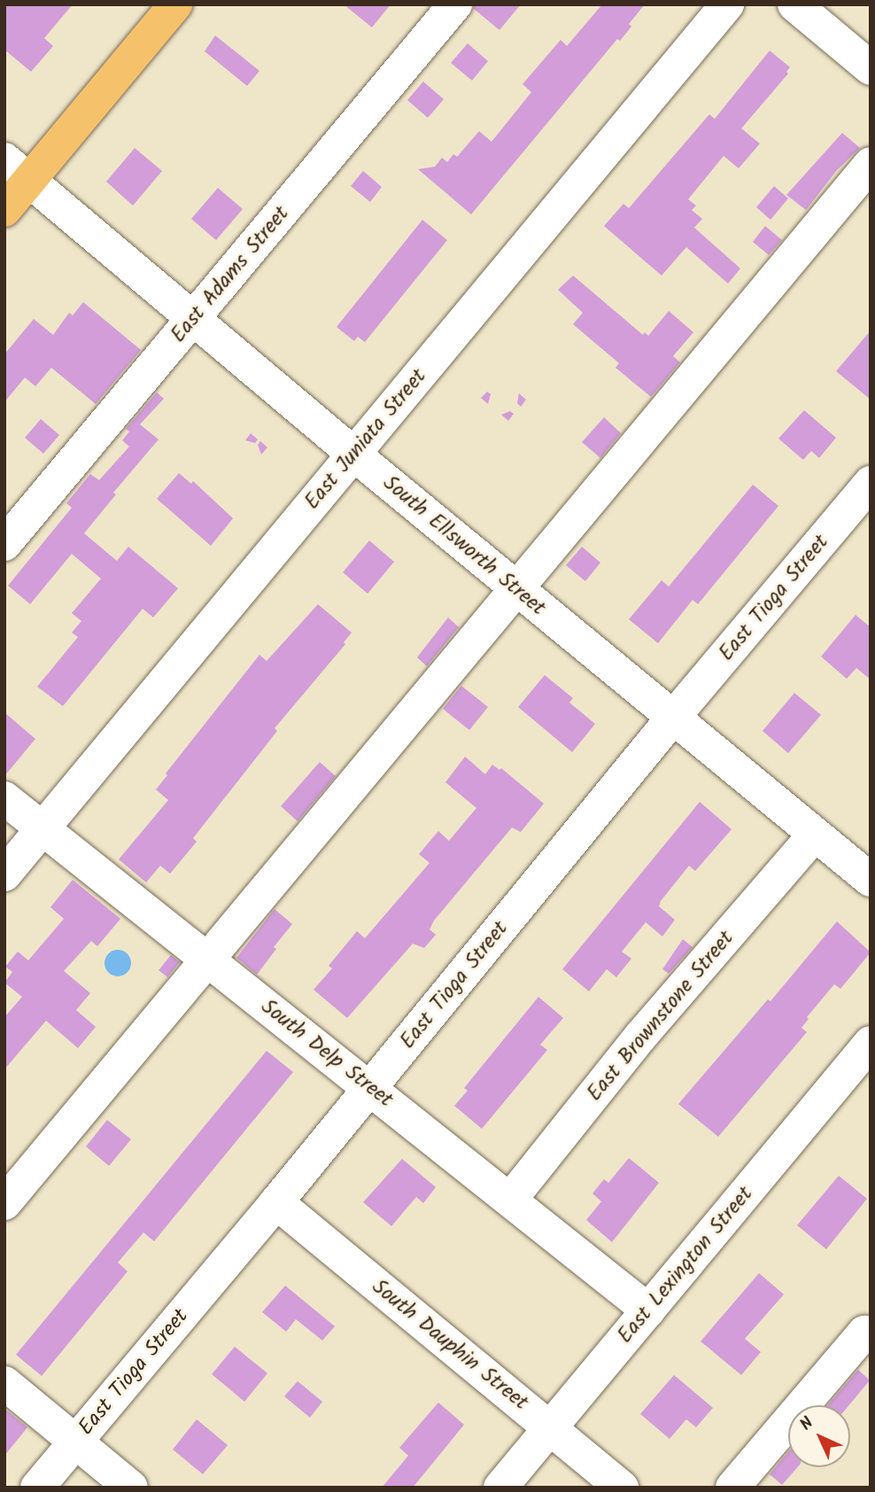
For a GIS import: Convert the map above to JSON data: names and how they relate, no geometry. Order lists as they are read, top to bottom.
{
  "streets": {
    "street": [
      "East Adams Street",
      "East Juniata Street",
      "South Ellsworth Street",
      "East Tioga Street",
      "East Brownstone Street",
      "South Delp Street",
      "East Lexington Street",
      "South Dauphin Street"
    ]
  },
  "crossings": [
    ["East Adams Street", "South Ellsworth Street"],
    ["East Juniata Street", "South Ellsworth Street"],
    ["East Juniata Street", "South Delp Street"],
    ["South Ellsworth Street", "East Tioga Street"],
    ["South Ellsworth Street", "East Brownstone Street"],
    ["East Tioga Street", "South Delp Street"],
    ["East Tioga Street", "South Dauphin Street"],
    ["East Brownstone Street", "South Delp Street"],
    ["South Delp Street", "East Lexington Street"],
    ["East Lexington Street", "South Dauphin Street"]
  ],
  "north": "top left"
}
